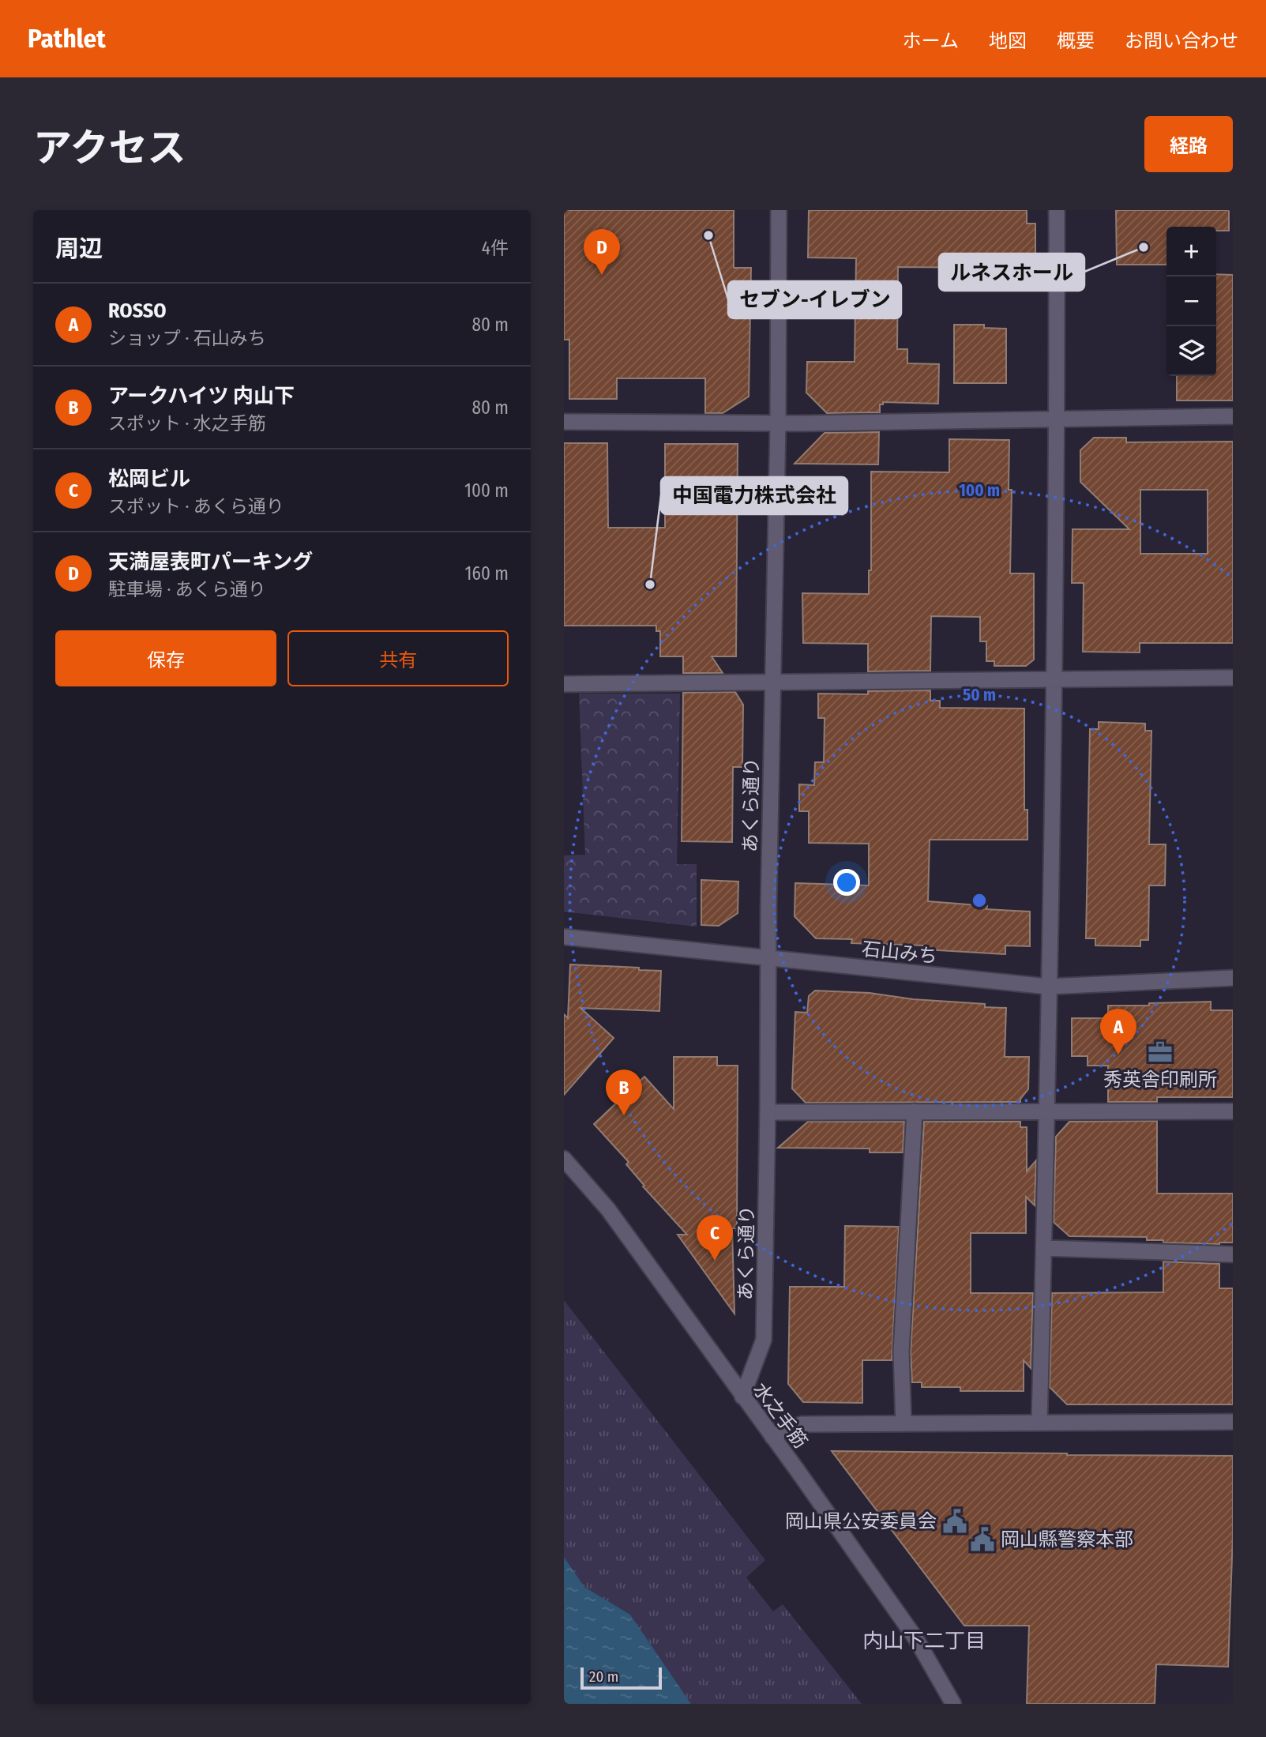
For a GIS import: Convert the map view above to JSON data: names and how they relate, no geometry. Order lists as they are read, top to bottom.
{
  "streets": {
    "street": ["あくら通り", "石山みち", "水之手筋"]
  },
  "crossings": [
    ["あくら通り", "石山みち"],
    ["あくら通り", "水之手筋"]
  ],
  "districts": ["内山下二丁目"],
  "places": {
    "other": ["セブン-イレブン", "ルネスホール", "中国電力株式会社"],
    "office": ["秀英舎印刷所"],
    "public building": ["岡山県公安委員会", "岡山縣警察本部"]
  },
  "scale_bar": "20 m",
  "page": {
    "header": "Pathlet",
    "nav": [
      "ホーム",
      "地図",
      "概要",
      "お問い合わせ"
    ],
    "title": "アクセス",
    "buttons": [
      "経路",
      ["保存", "共有"]
    ],
    "heading": ["周辺", "4件"],
    "map_buttons": ["+", "−"],
    "pins": [
      "D",
      "A",
      "B",
      "C"
    ],
    "list": [
      {
        "mark": "A",
        "name": "ROSSO",
        "note": "ショップ · 石山みち",
        "value": "80 m"
      },
      {
        "mark": "B",
        "name": "アークハイツ 内山下",
        "note": "スポット · 水之手筋",
        "value": "80 m"
      },
      {
        "mark": "C",
        "name": "松岡ビル",
        "note": "スポット · あくら通り",
        "value": "100 m"
      },
      {
        "mark": "D",
        "name": "天満屋表町パーキング",
        "note": "駐車場 · あくら通り",
        "value": "160 m"
      }
    ],
    "scale": "20 m"
  },
  "rings": ["100 m", "50 m"]
}
